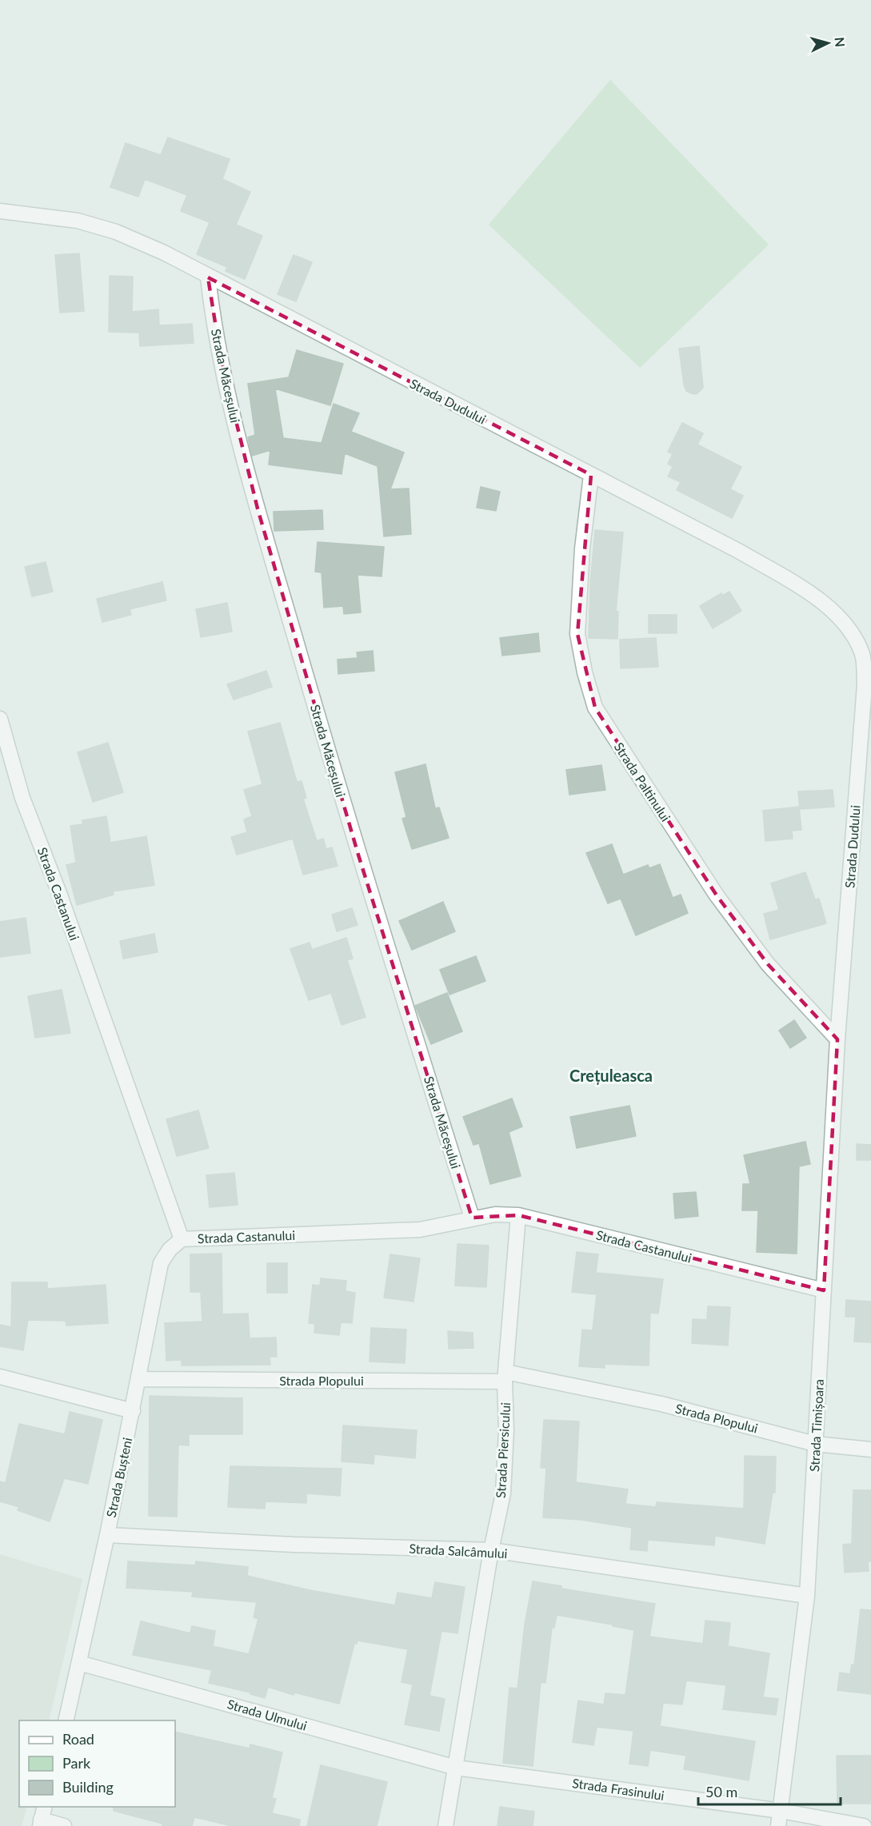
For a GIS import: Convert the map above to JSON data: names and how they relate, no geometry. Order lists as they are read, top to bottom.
{
  "streets": {
    "street": [
      "Strada Măceșului",
      "Strada Dudului",
      "Strada Paltinului",
      "Strada Castanului",
      "Strada Plopului",
      "Strada Timișoara",
      "Strada Piersicului",
      "Strada Bușteni",
      "Strada Salcâmului",
      "Strada Ulmului",
      "Strada Frasinului"
    ]
  },
  "crossings": [
    ["Strada Măceșului", "Strada Dudului"],
    ["Strada Măceșului", "Strada Castanului"],
    ["Strada Dudului", "Strada Paltinului"],
    ["Strada Dudului", "Strada Timișoara"],
    ["Strada Paltinului", "Strada Timișoara"],
    ["Strada Castanului", "Strada Timișoara"],
    ["Strada Castanului", "Strada Piersicului"],
    ["Strada Castanului", "Strada Bușteni"],
    ["Strada Plopului", "Strada Timișoara"],
    ["Strada Plopului", "Strada Piersicului"],
    ["Strada Plopului", "Strada Bușteni"],
    ["Strada Timișoara", "Strada Salcâmului"],
    ["Strada Timișoara", "Strada Frasinului"],
    ["Strada Piersicului", "Strada Salcâmului"],
    ["Strada Piersicului", "Strada Ulmului"],
    ["Strada Piersicului", "Strada Frasinului"],
    ["Strada Bușteni", "Strada Salcâmului"],
    ["Strada Bușteni", "Strada Ulmului"],
    ["Strada Ulmului", "Strada Frasinului"]
  ],
  "districts": ["Crețuleasca"],
  "legend": ["Road", "Park", "Building"],
  "scale_bar": "50 m",
  "north": "right"
}
